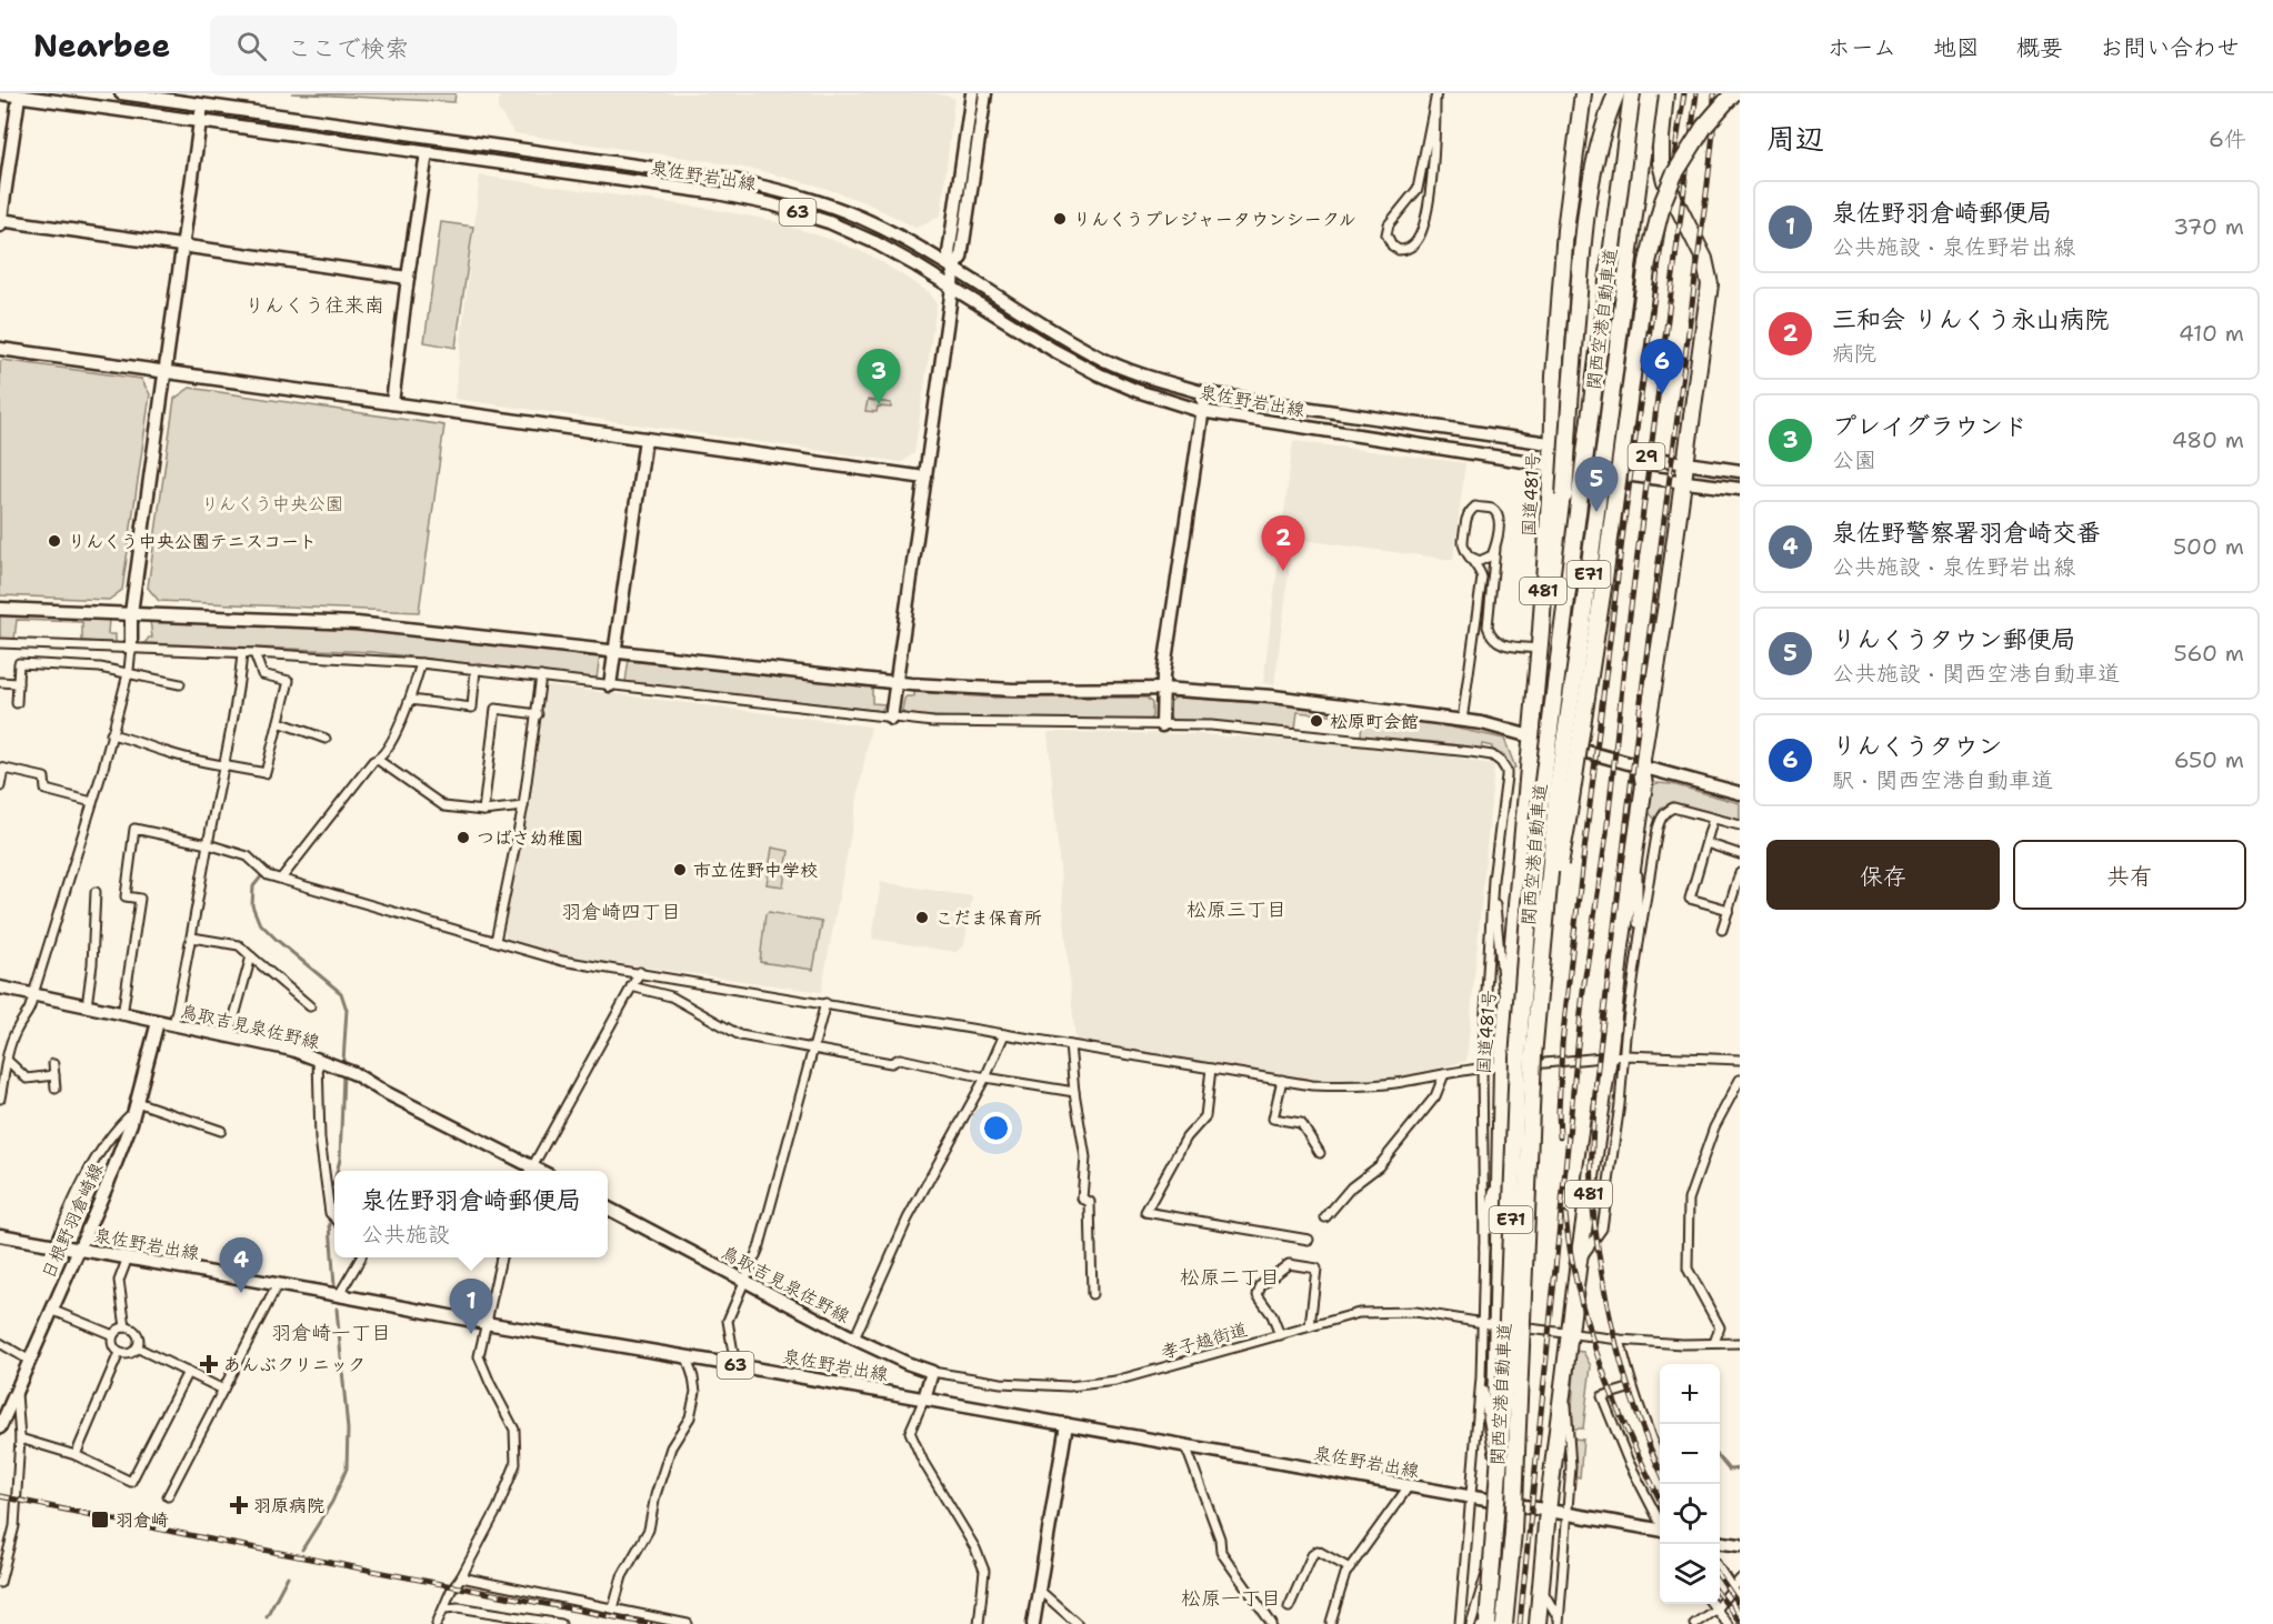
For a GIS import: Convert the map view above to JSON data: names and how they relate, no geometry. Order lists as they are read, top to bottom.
{
  "streets": {
    "highway": [
      "関西空港自動車道",
      "国道481号",
      "E71",
      "481"
    ],
    "main road": [
      "泉佐野岩出線",
      "63",
      "29",
      "鳥取吉見泉佐野線",
      "日根野羽倉崎線"
    ],
    "street": ["孝子越街道"]
  },
  "crossings": [
    ["泉佐野岩出線", "29"],
    ["泉佐野岩出線", "国道481号"],
    ["泉佐野岩出線", "481"],
    ["泉佐野岩出線", "日根野羽倉崎線"],
    ["29", "国道481号"],
    ["29", "481"],
    ["国道481号", "481"],
    ["国道481号", "孝子越街道"],
    ["481", "孝子越街道"],
    ["鳥取吉見泉佐野線", "日根野羽倉崎線"],
    ["鳥取吉見泉佐野線", "孝子越街道"]
  ],
  "districts": [
    "りんくう往来南",
    "松原三丁目",
    "羽倉崎四丁目",
    "松原二丁目",
    "羽倉崎一丁目",
    "松原一丁目"
  ],
  "parks": ["りんくう中央公園"],
  "places": {
    "other": [
      "りんくうプレジャータウンシークル",
      "りんくう中央公園テニスコート",
      "松原町会館",
      "つばさ幼稚園",
      "市立佐野中学校",
      "こだま保育所"
    ],
    "health": ["あんぶクリニック", "羽原病院"],
    "transit": ["羽倉崎"]
  },
  "page": {
    "header": "Nearbee",
    "search": "ここで検索",
    "nav": [
      "ホーム",
      "地図",
      "概要",
      "お問い合わせ"
    ],
    "heading": ["周辺", "6件"],
    "list": [
      {
        "mark": "1",
        "name": "泉佐野羽倉崎郵便局",
        "note": "公共施設 · 泉佐野岩出線",
        "value": "370 m"
      },
      {
        "mark": "2",
        "name": "三和会 りんくう永山病院",
        "note": "病院",
        "value": "410 m"
      },
      {
        "mark": "3",
        "name": "プレイグラウンド",
        "note": "公園",
        "value": "480 m"
      },
      {
        "mark": "4",
        "name": "泉佐野警察署羽倉崎交番",
        "note": "公共施設 · 泉佐野岩出線",
        "value": "500 m"
      },
      {
        "mark": "5",
        "name": "りんくうタウン郵便局",
        "note": "公共施設 · 関西空港自動車道",
        "value": "560 m"
      },
      {
        "mark": "6",
        "name": "りんくうタウン",
        "note": "駅 · 関西空港自動車道",
        "value": "650 m"
      }
    ],
    "pins": [
      "6",
      "3",
      "5",
      "2",
      "4",
      "1"
    ],
    "buttons": ["保存", "共有"],
    "popup": ["泉佐野羽倉崎郵便局", "公共施設"],
    "map_buttons": ["+", "−"]
  }
}
